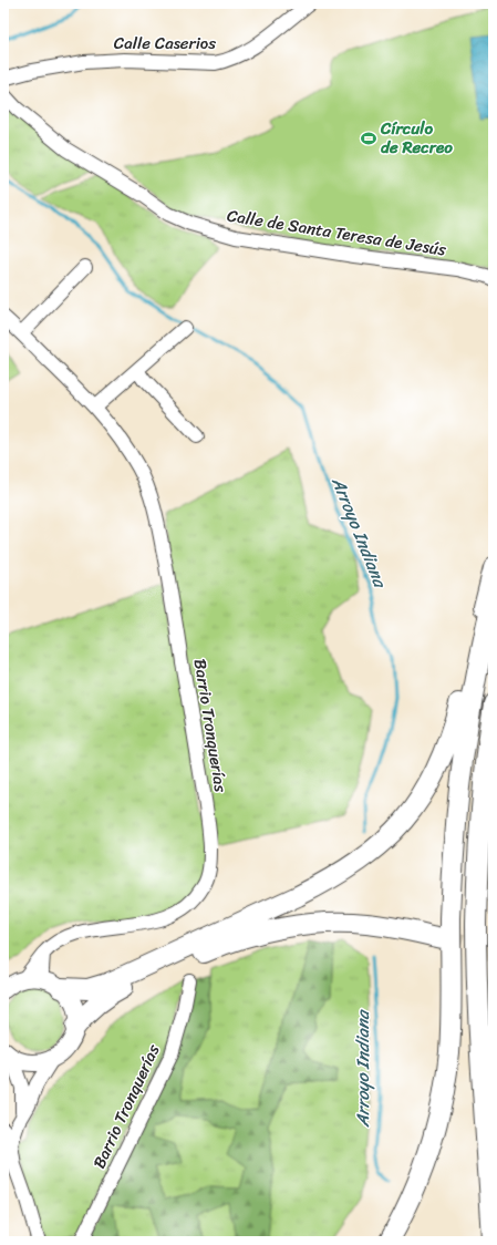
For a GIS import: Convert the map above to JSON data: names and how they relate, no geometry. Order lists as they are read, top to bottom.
{
  "streets": {
    "street": ["Calle Caserios", "Calle de Santa Teresa de Jesús", "Barrio Tronquerías"]
  },
  "water": ["Arroyo Indiana"],
  "places": {
    "sports": ["Círculo de Recreo"]
  }
}
